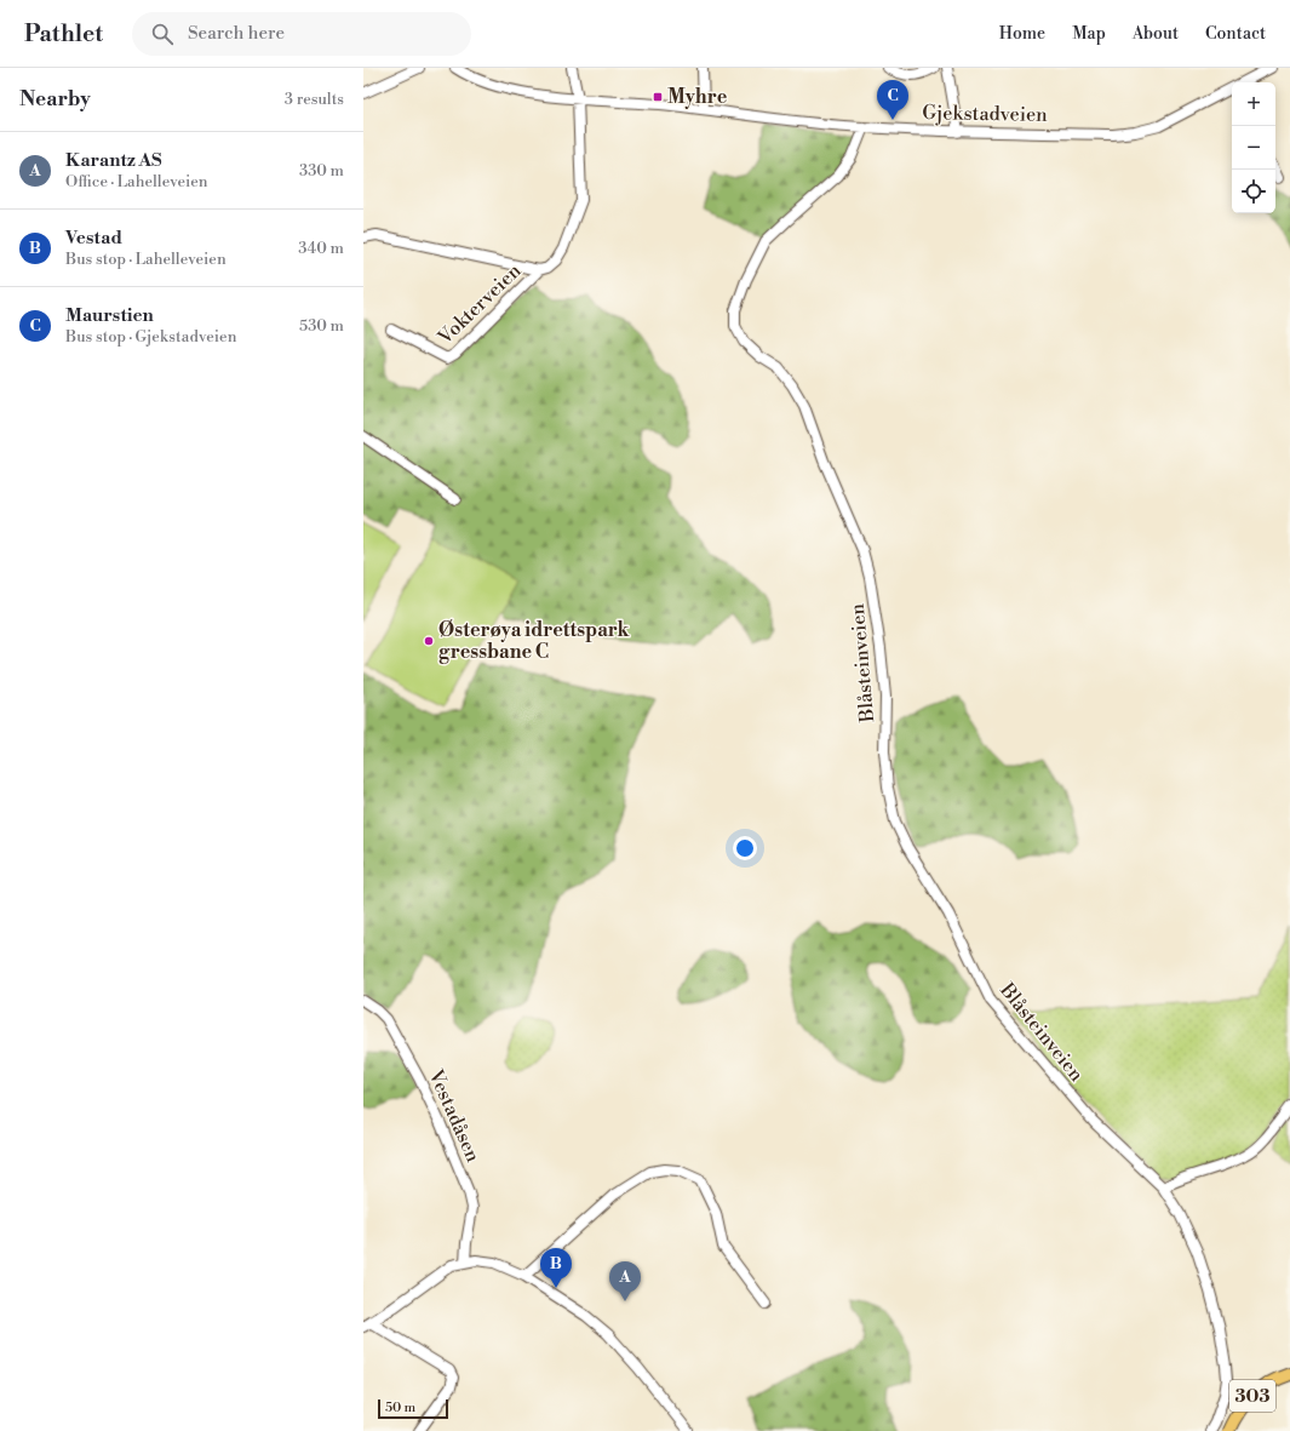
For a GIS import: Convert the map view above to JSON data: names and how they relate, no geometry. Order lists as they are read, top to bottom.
{
  "streets": {
    "main road": ["303"],
    "street": [
      "Gjekstadveien",
      "Vokterveien",
      "Blåsteinveien",
      "Vestadåsen"
    ]
  },
  "crossings": [
    ["Gjekstadveien", "Vokterveien"],
    ["Gjekstadveien", "Blåsteinveien"]
  ],
  "places": {
    "transit": ["Myhre"],
    "other": ["Østerøya idrettspark gressbane C"]
  },
  "scale_bar": "50 m",
  "page": {
    "header": "Pathlet",
    "search": "Search here",
    "nav": [
      "Home",
      "Map",
      "About",
      "Contact"
    ],
    "heading": ["Nearby", "3 results"],
    "pins": ["C", "B", "A"],
    "map_buttons": ["+", "−"],
    "list": [
      {
        "mark": "A",
        "name": "Karantz AS",
        "note": "Office · Lahelleveien",
        "value": "330 m"
      },
      {
        "mark": "B",
        "name": "Vestad",
        "note": "Bus stop · Lahelleveien",
        "value": "340 m"
      },
      {
        "mark": "C",
        "name": "Maurstien",
        "note": "Bus stop · Gjekstadveien",
        "value": "530 m"
      }
    ],
    "scale": "50 m"
  }
}
